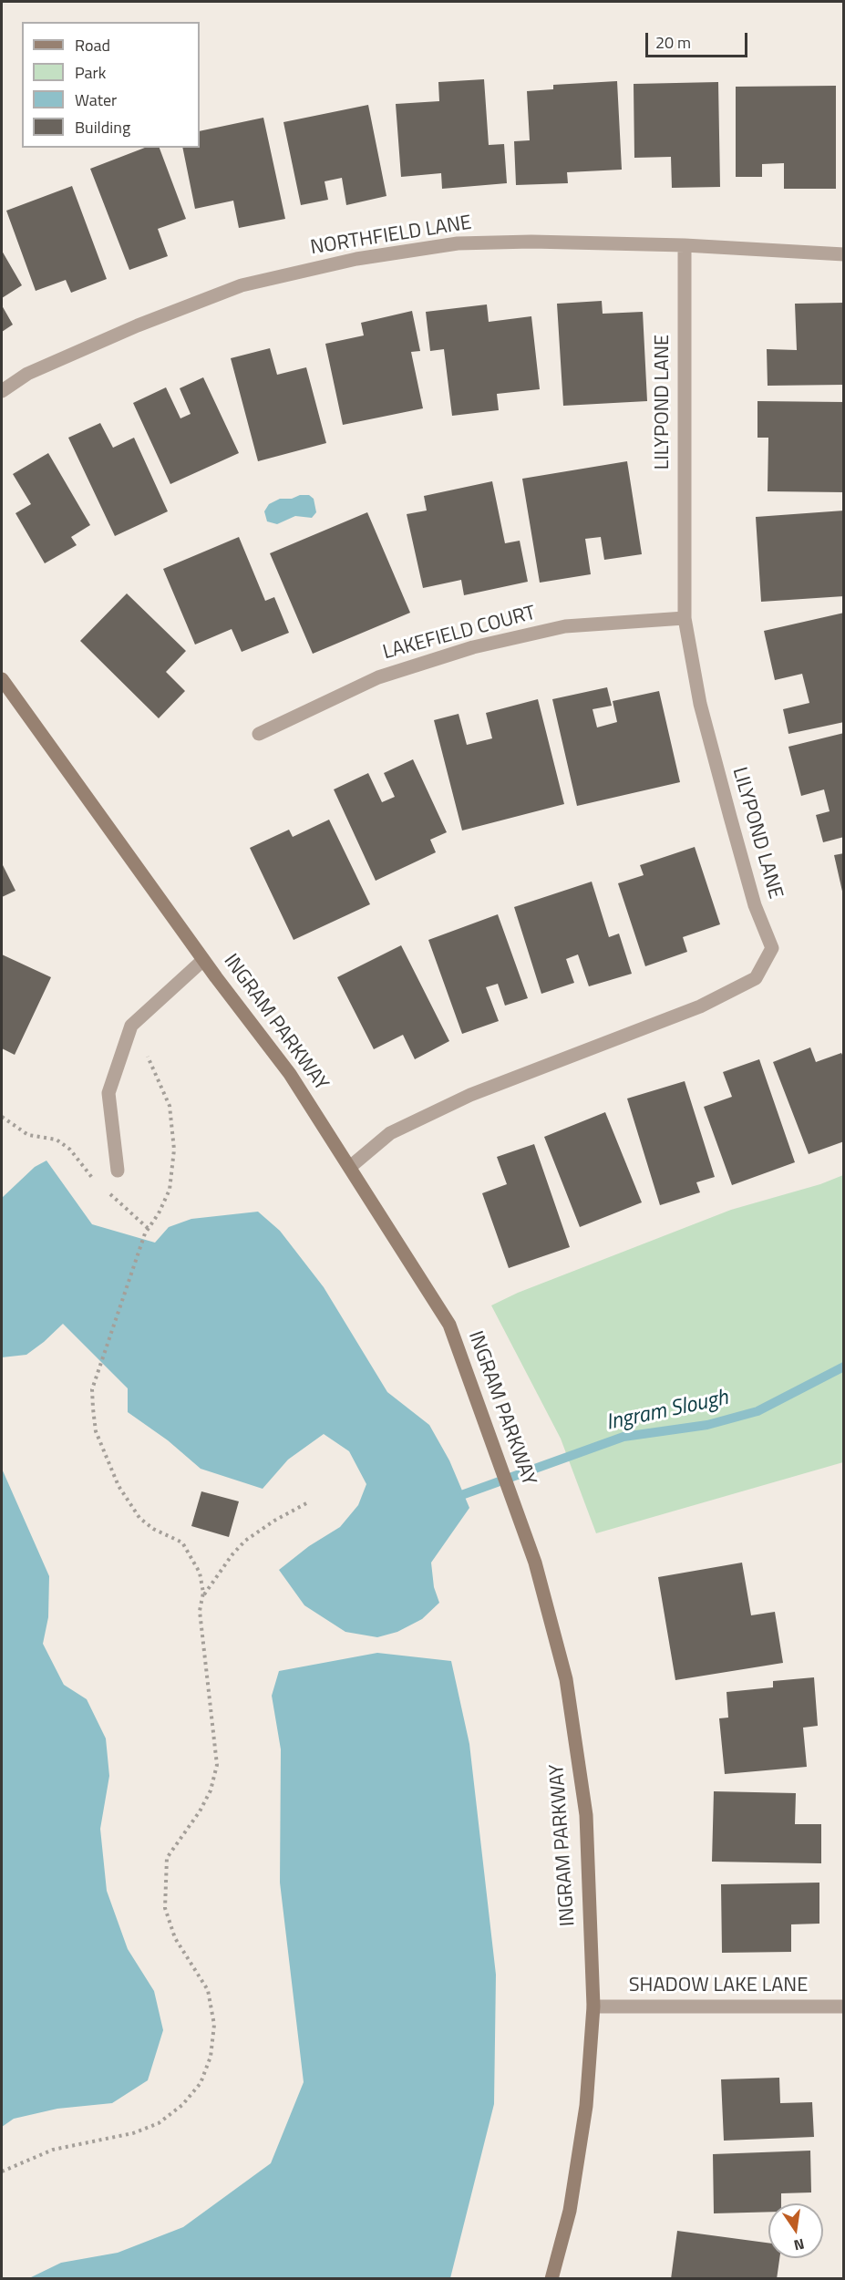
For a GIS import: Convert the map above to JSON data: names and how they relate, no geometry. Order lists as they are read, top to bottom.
{
  "streets": {
    "street": [
      "NORTHFIELD LANE",
      "LILYPOND LANE",
      "LAKEFIELD COURT",
      "INGRAM PARKWAY",
      "SHADOW LAKE LANE"
    ]
  },
  "crossings": [
    ["NORTHFIELD LANE", "LILYPOND LANE"],
    ["LILYPOND LANE", "LAKEFIELD COURT"],
    ["LILYPOND LANE", "INGRAM PARKWAY"],
    ["INGRAM PARKWAY", "SHADOW LAKE LANE"]
  ],
  "water": ["Ingram Slough"],
  "legend": [
    "Road",
    "Park",
    "Water",
    "Building"
  ],
  "scale_bar": "20 m",
  "north": "bottom"
}
